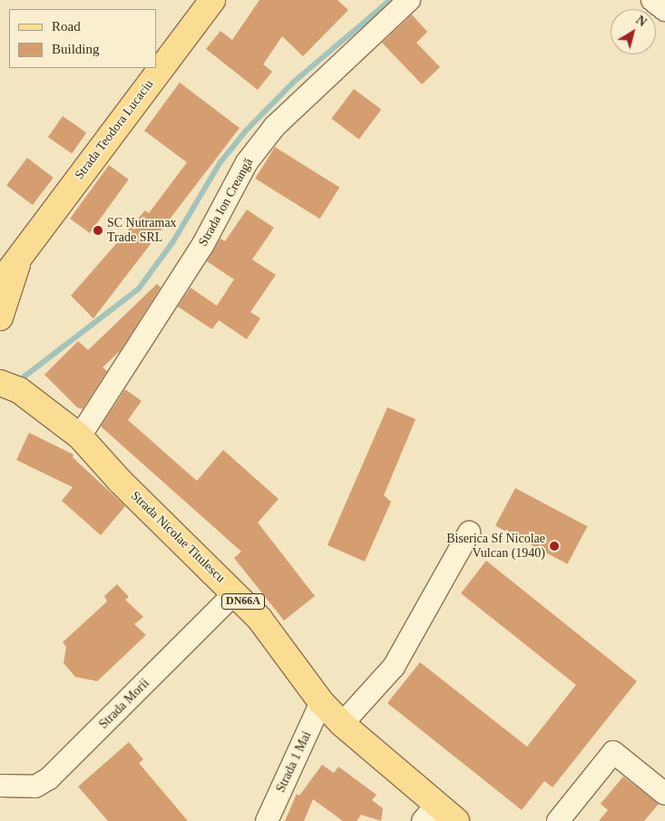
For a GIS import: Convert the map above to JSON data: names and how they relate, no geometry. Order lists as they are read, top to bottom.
{
  "streets": {
    "main road": ["Strada Teodora Lucaciu", "Strada Nicolae Titulescu", "DN66A"],
    "street": ["Strada Ion Creangă", "Strada Morii", "Strada 1 Mai"]
  },
  "crossings": [
    ["Strada Ion Creangă", "Strada Nicolae Titulescu"],
    ["Strada Nicolae Titulescu", "Strada Morii"],
    ["Strada Nicolae Titulescu", "Strada 1 Mai"]
  ],
  "places": ["SC Nutramax Trade SRL", "Biserica Sf Nicolae Vulcan (1940)"],
  "legend": ["Road", "Building"],
  "north": "top right"
}
